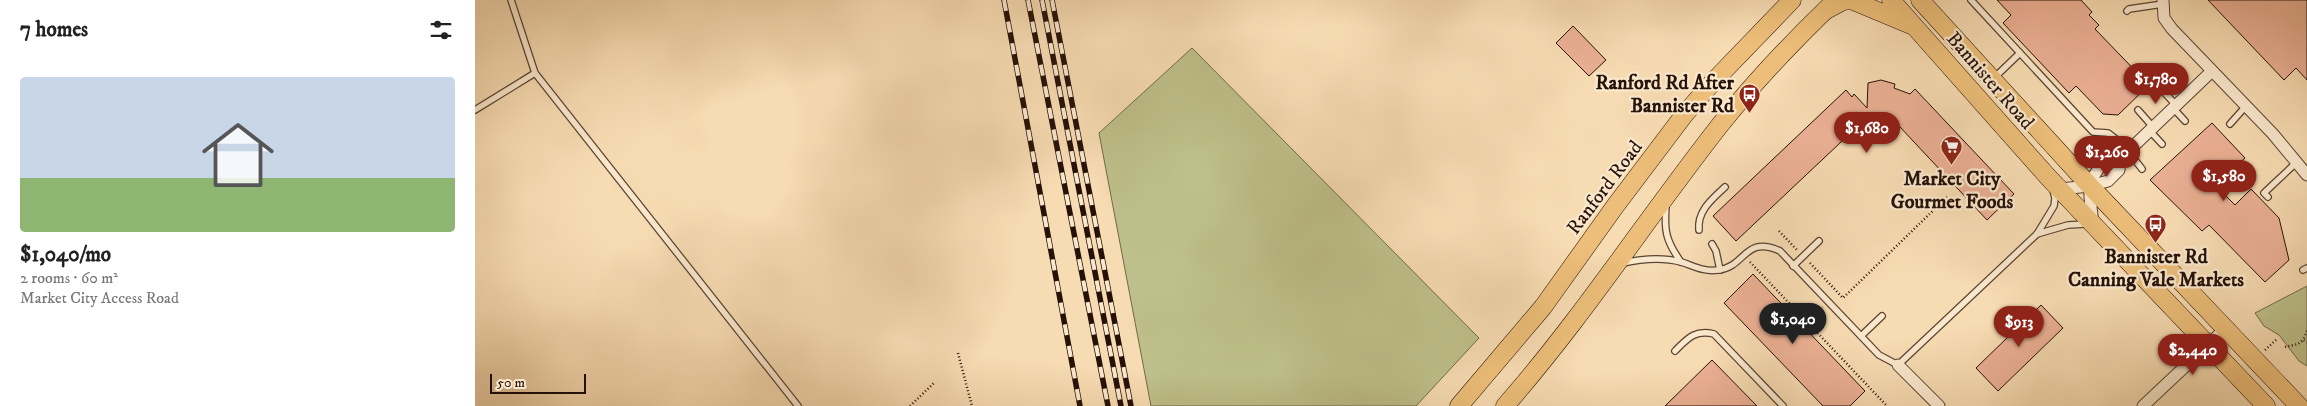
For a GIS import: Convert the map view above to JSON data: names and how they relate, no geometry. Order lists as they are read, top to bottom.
{
  "streets": {
    "main road": ["Bannister Road", "Ranford Road"]
  },
  "places": {
    "bus stop": ["Ranford Rd After Bannister Rd", "Bannister Rd Canning Vale Markets"],
    "supermarket": ["Market City Gourmet Foods"]
  },
  "scale_bar": "50 m",
  "page": {
    "heading": "7 homes",
    "list": [
      {
        "name": "$1,040/mo",
        "note": "2 rooms · 60 m² · Market City Access Road"
      }
    ],
    "price": [
      "$1,780",
      "$1,680",
      "$1,260",
      "$1,580",
      "$1,040",
      "$913",
      "$2,440"
    ],
    "scale": "50 m"
  }
}
